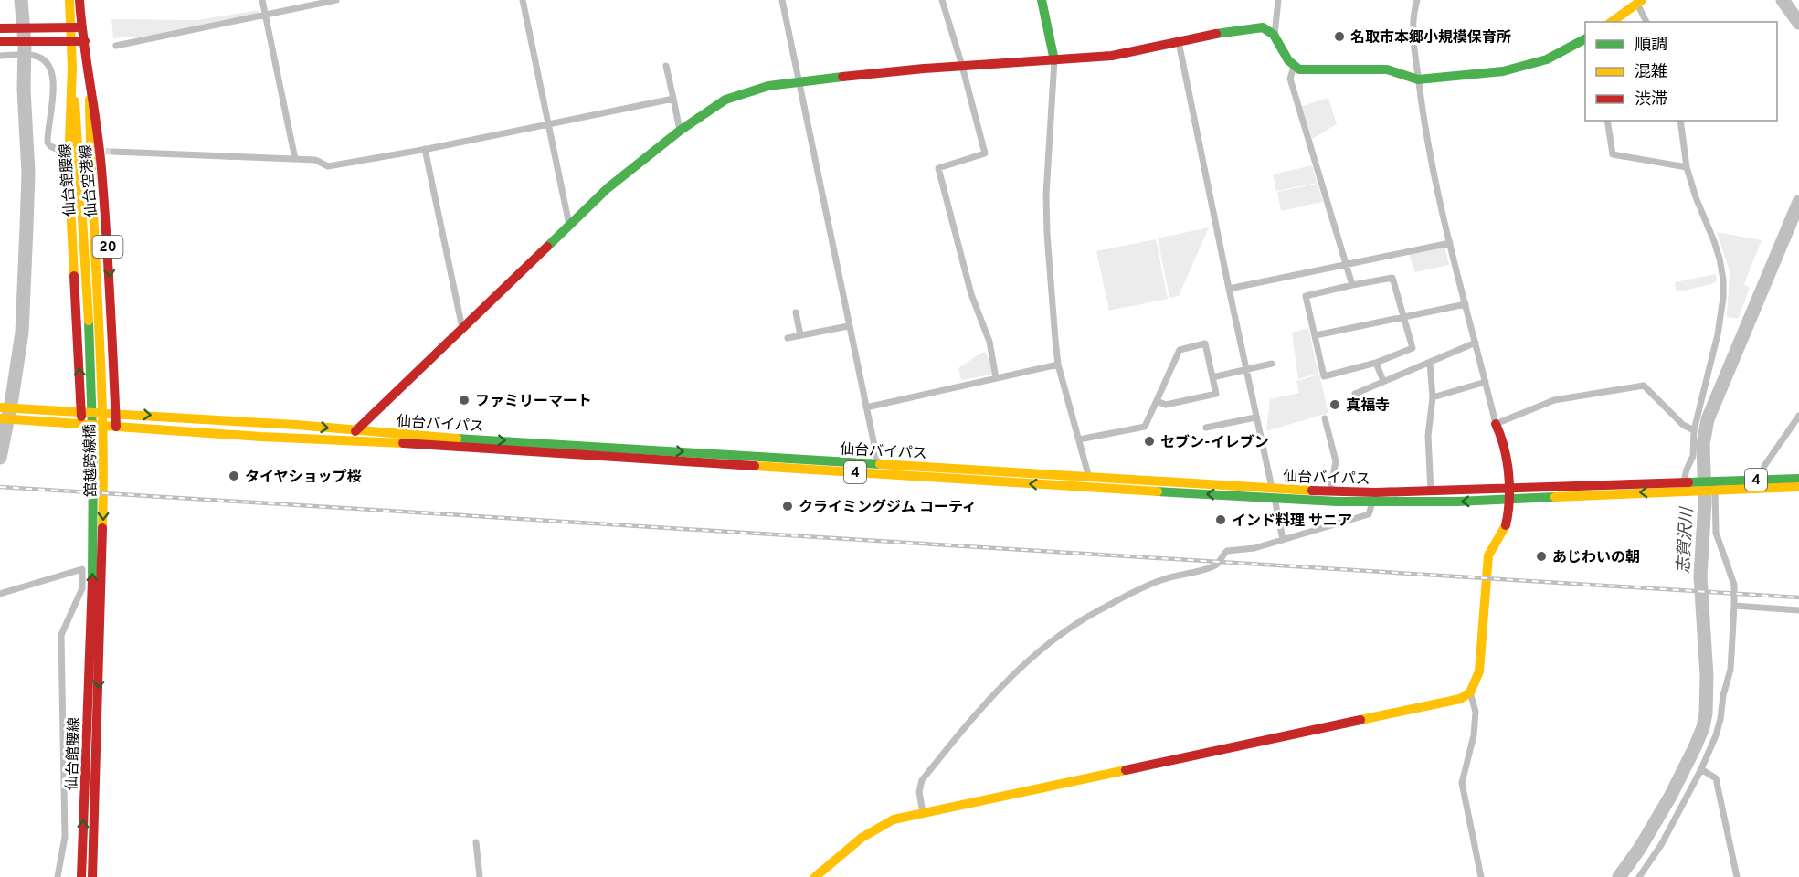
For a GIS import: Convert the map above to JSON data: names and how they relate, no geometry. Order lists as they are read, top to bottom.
{
  "streets": {
    "main road": [
      "仙台館腰線",
      "仙台空港線",
      "20",
      "仙台バイパス",
      "舘越跨線橋",
      "4"
    ]
  },
  "crossings": [
    ["仙台館腰線", "仙台空港線"],
    ["仙台館腰線", "舘越跨線橋"],
    ["仙台空港線", "仙台バイパス"]
  ],
  "water": ["志賀沢川"],
  "places": [
    "名取市本郷小規模保育所",
    "ファミリーマート",
    "真福寺",
    "セブン-イレブン",
    "タイヤショップ桜",
    "クライミングジム コーティ",
    "インド料理 サニア",
    "あじわいの朝"
  ],
  "legend": ["順調", "混雑", "渋滞"]
}
